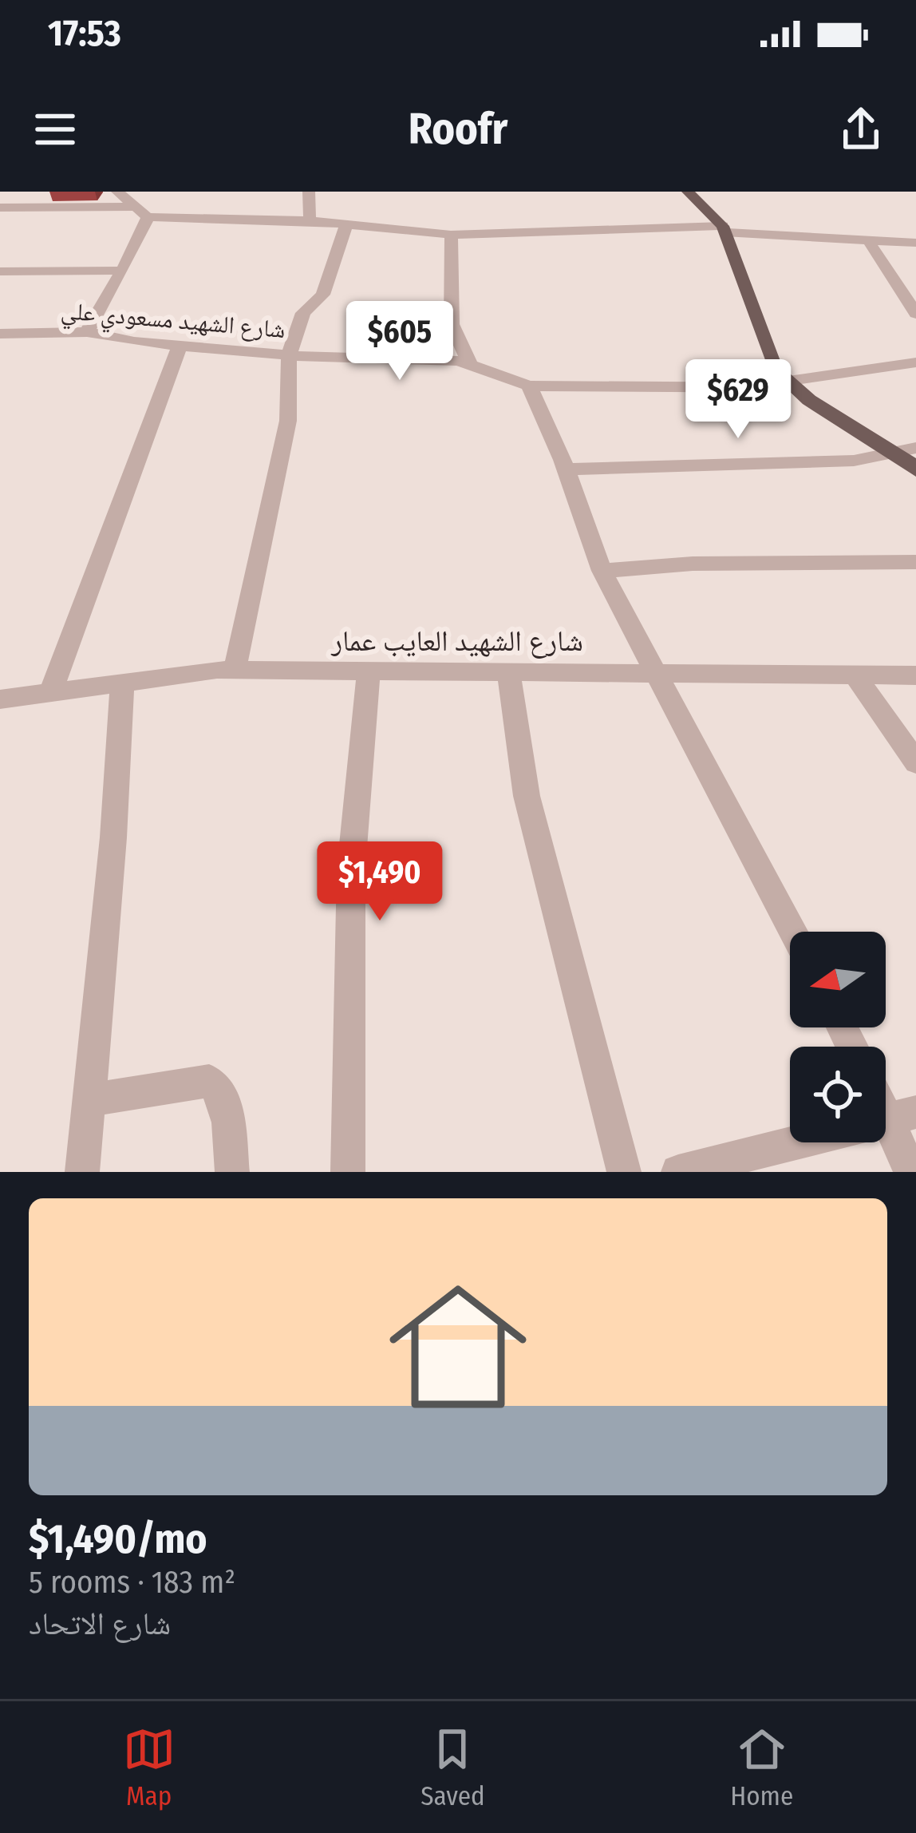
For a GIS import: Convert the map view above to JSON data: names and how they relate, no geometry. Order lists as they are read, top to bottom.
{
  "streets": {
    "street": ["شارع الشهيد مسعودي علي", "شارع الشهيد العايب عمار"]
  },
  "north": "left",
  "page": {
    "status": "17:53",
    "header": "Roofr",
    "price": ["$605", "$629", "$1,490"],
    "list": [
      {
        "name": "$1,490/mo",
        "note": "5 rooms · 183 m² · شارع الاتحاد"
      }
    ],
    "tabs": ["Map", "Saved", "Home"]
  }
}
